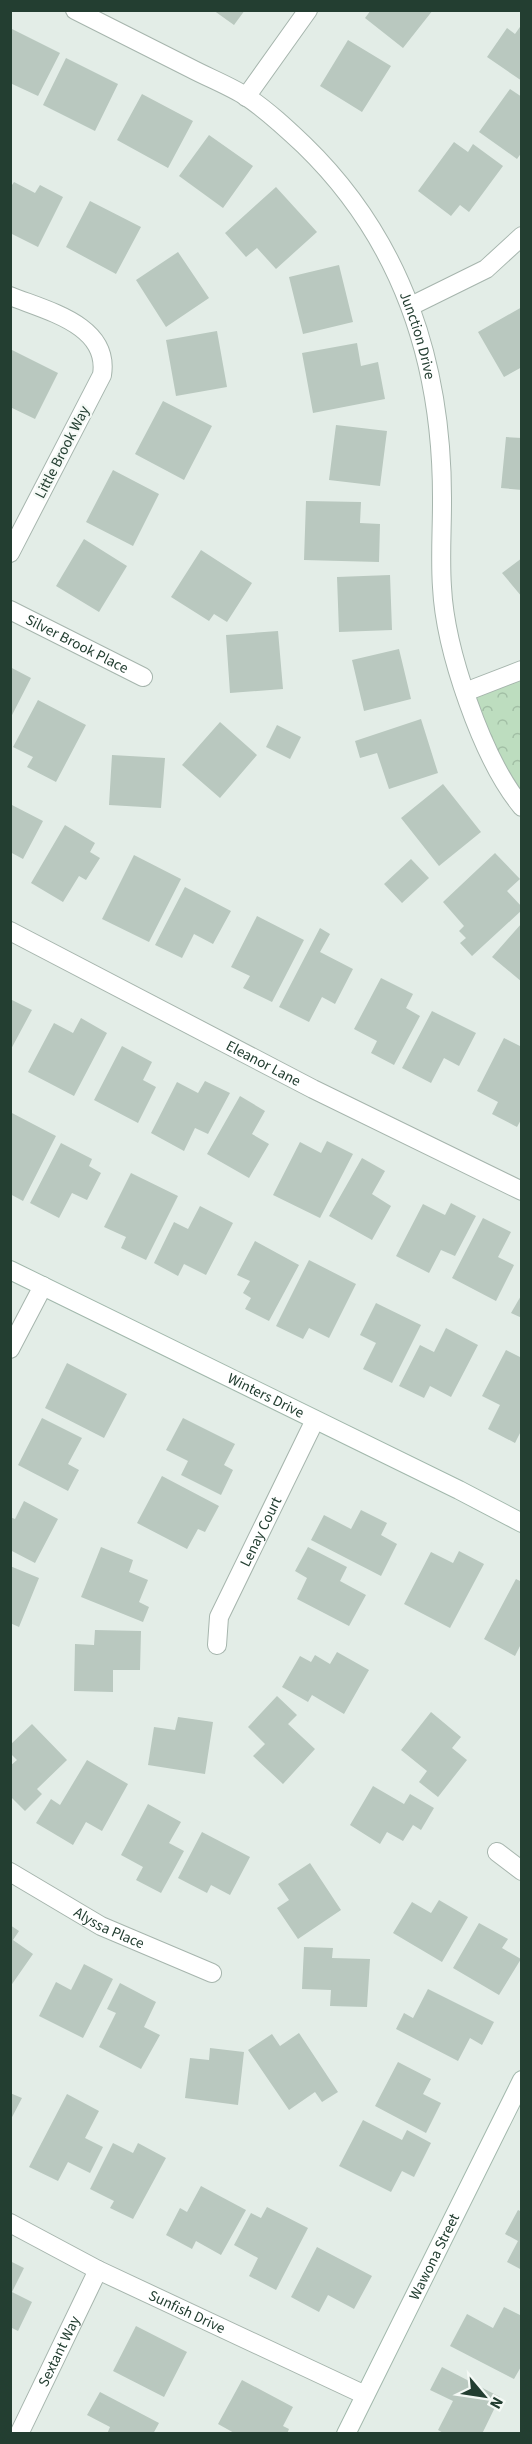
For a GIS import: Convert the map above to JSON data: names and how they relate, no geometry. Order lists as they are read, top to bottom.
{
  "streets": {
    "street": [
      "Junction Drive",
      "Little Brook Way",
      "Silver Brook Place",
      "Eleanor Lane",
      "Winters Drive",
      "Lenay Court",
      "Alyssa Place",
      "Wawona Street",
      "Sunfish Drive",
      "Sextant Way"
    ]
  },
  "crossings": [
    ["Winters Drive", "Lenay Court"],
    ["Wawona Street", "Sunfish Drive"],
    ["Sunfish Drive", "Sextant Way"]
  ],
  "north": "bottom right"
}
